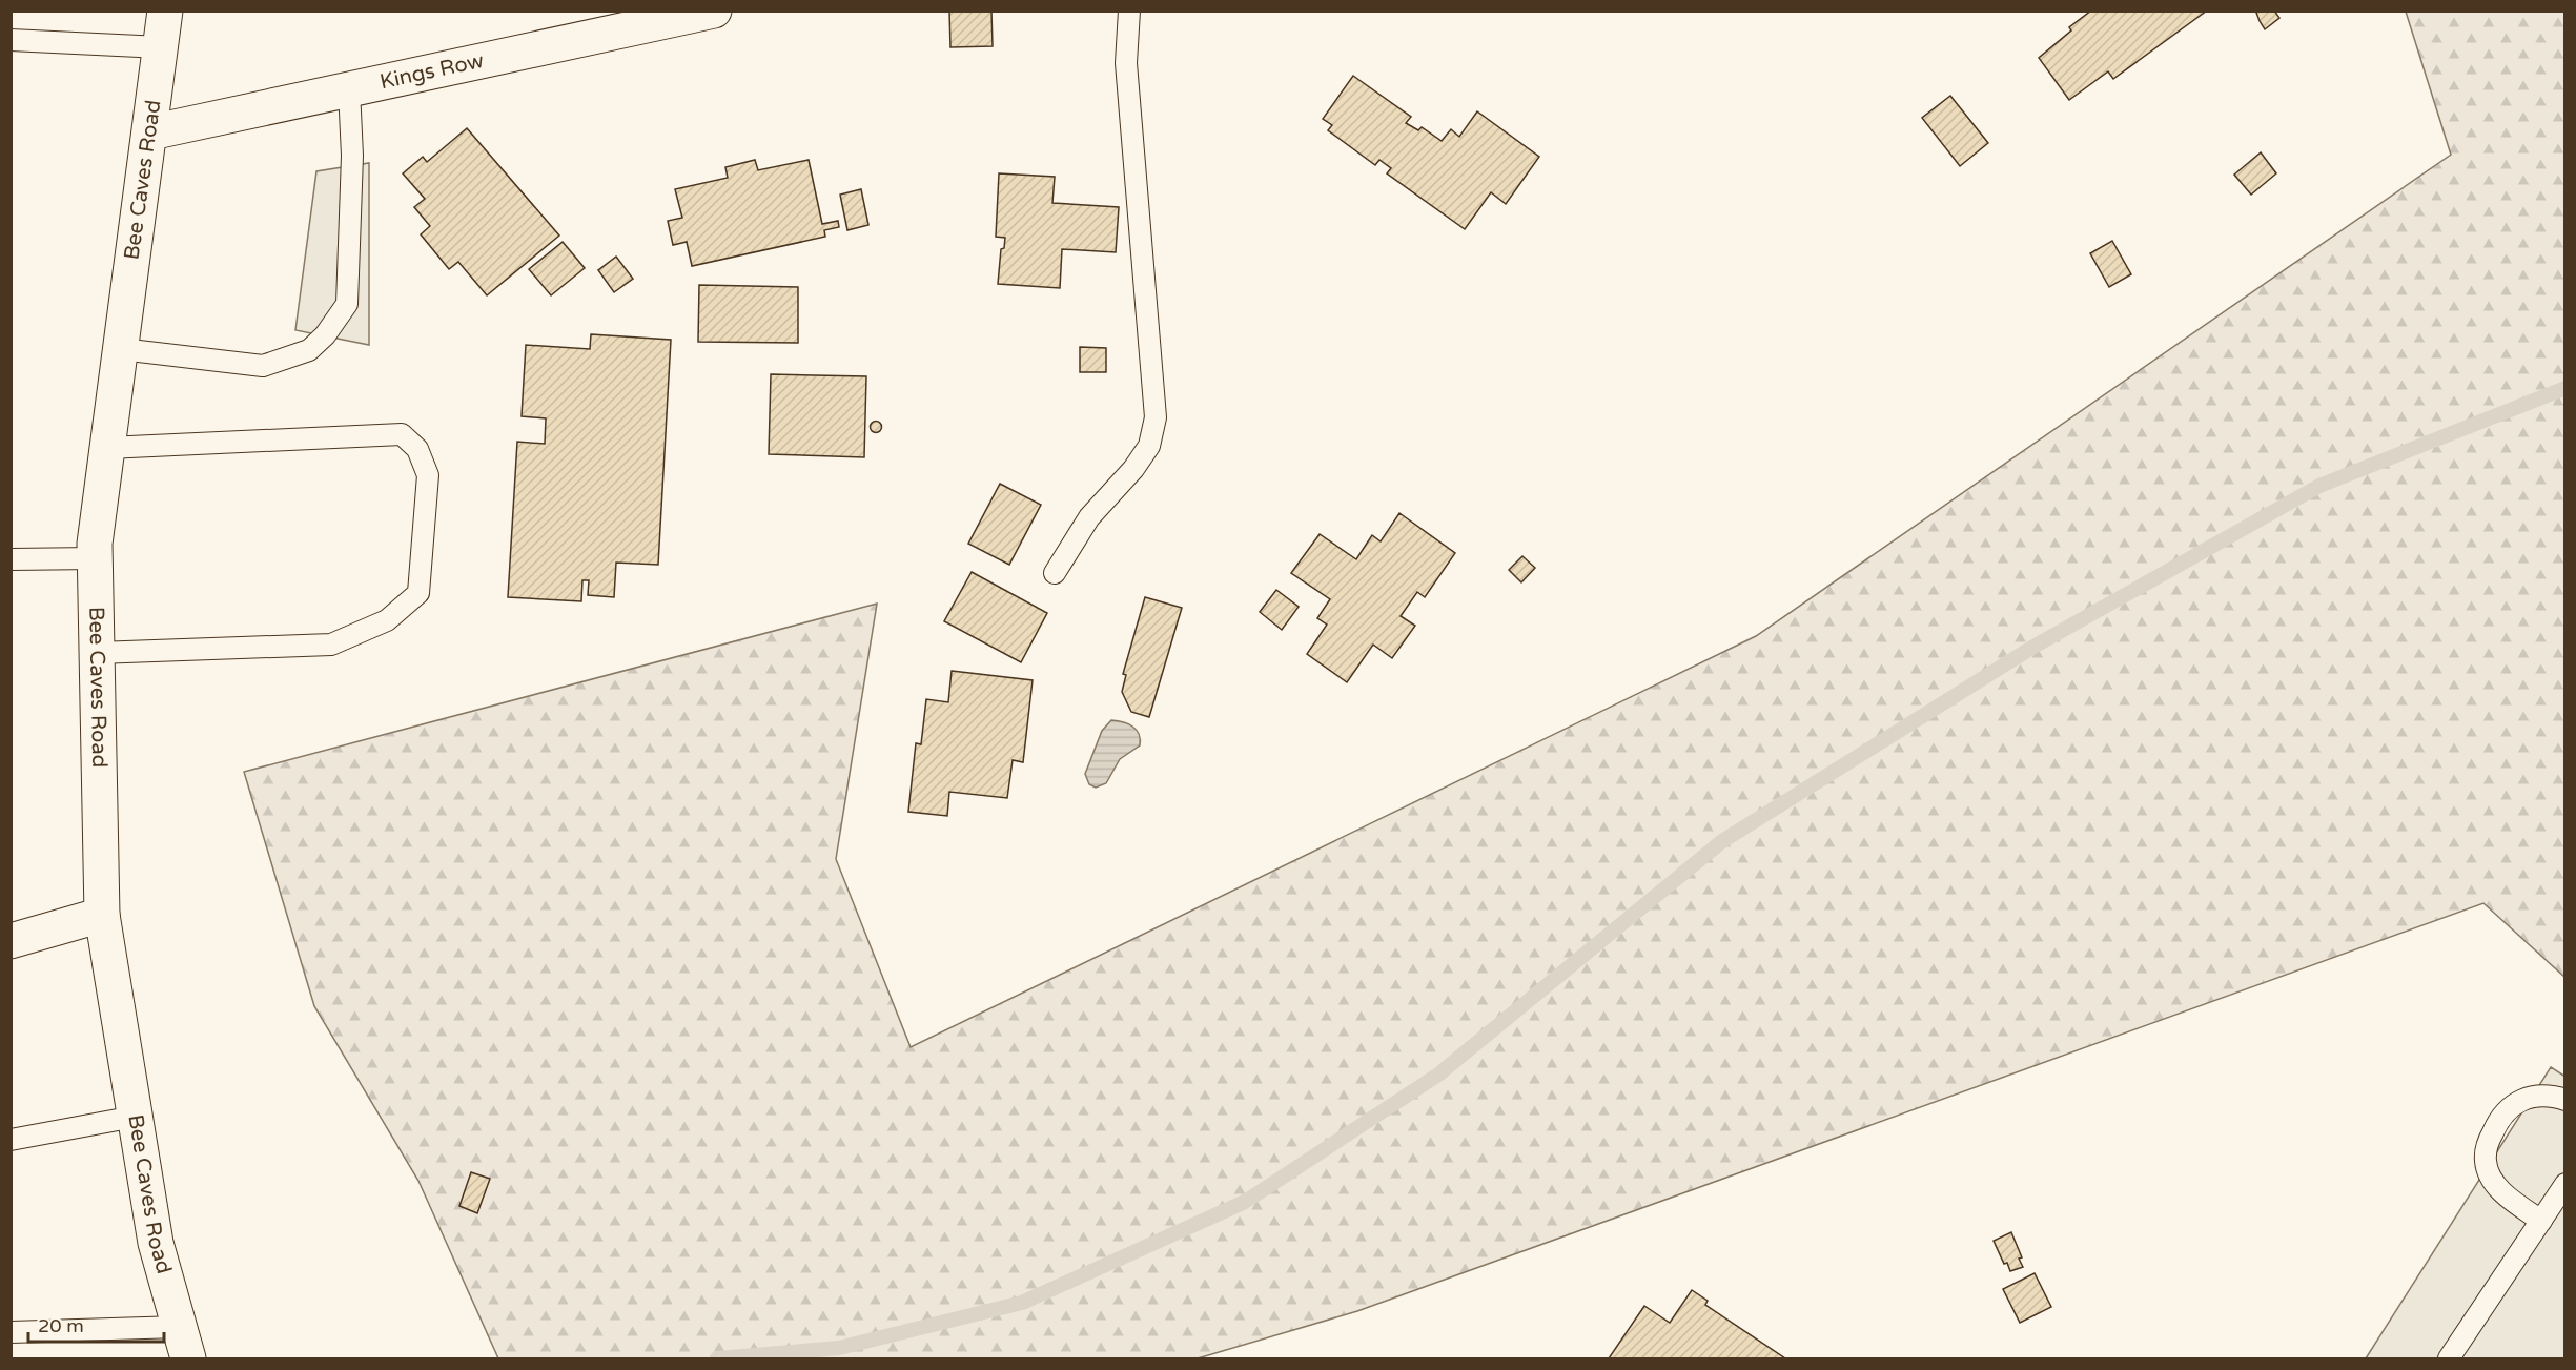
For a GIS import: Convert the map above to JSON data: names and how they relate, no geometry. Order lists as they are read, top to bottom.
{
  "streets": {
    "main road": ["Kings Row", "Bee Caves Road"]
  },
  "crossings": [
    ["Kings Row", "Bee Caves Road"]
  ],
  "scale_bar": "20 m"
}
